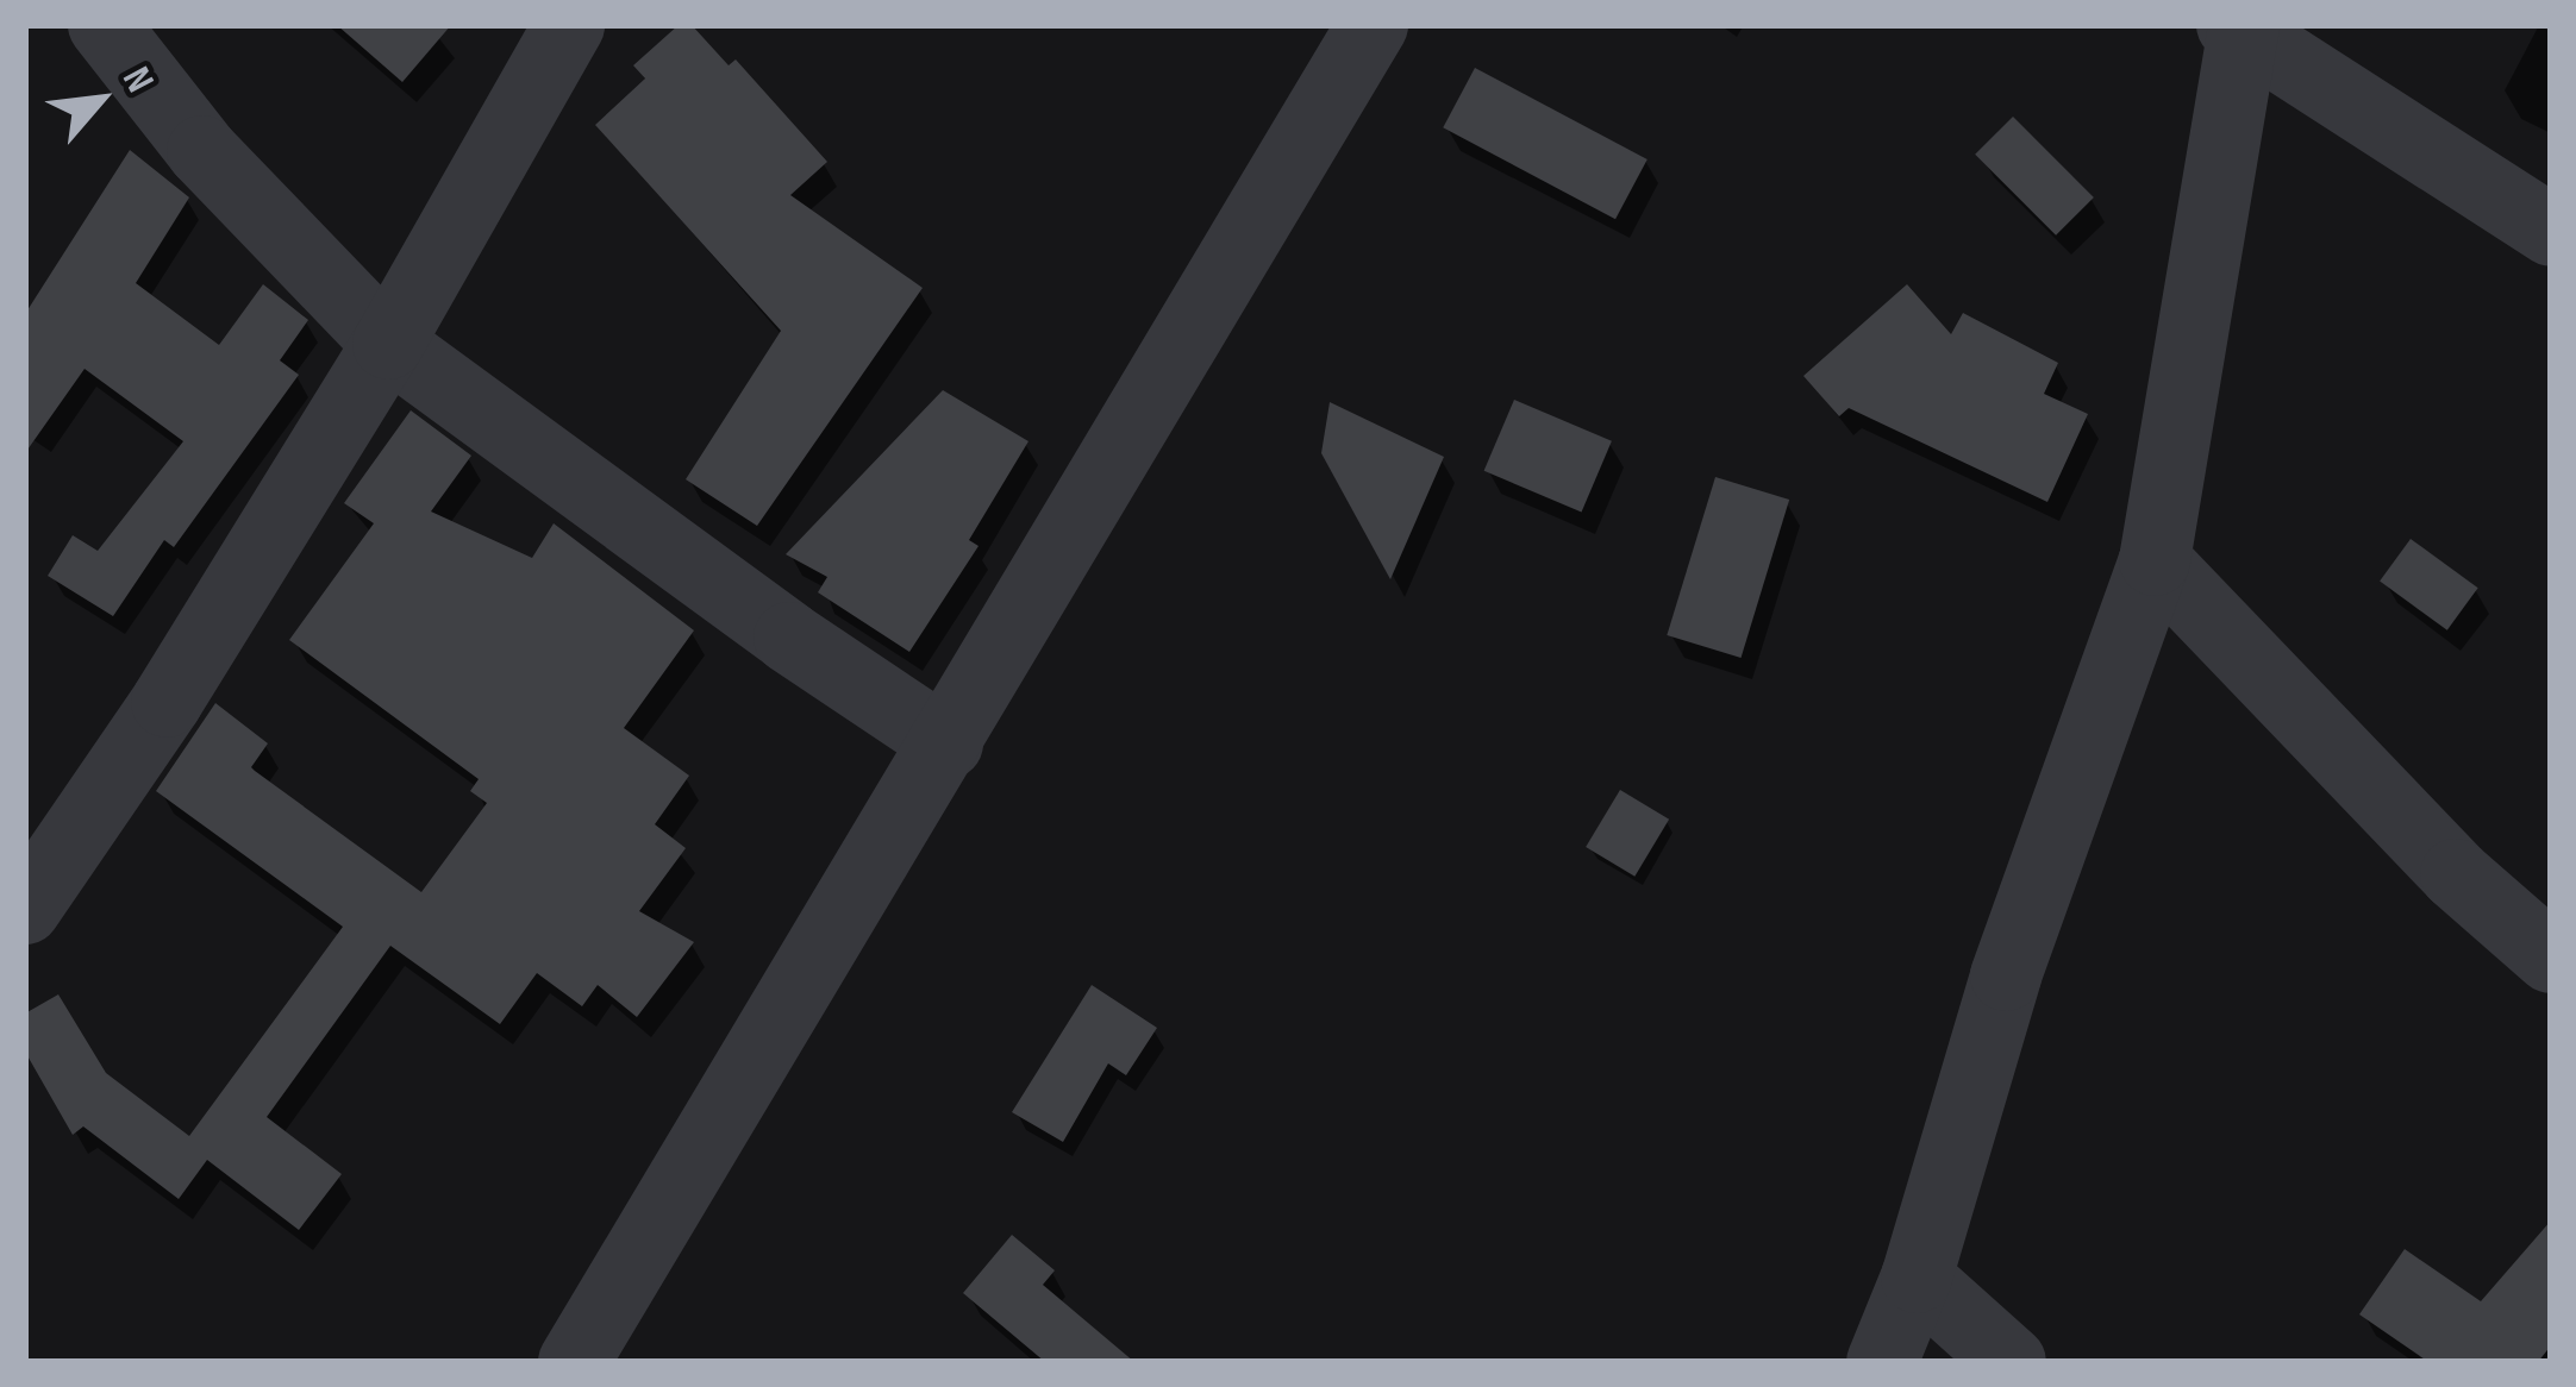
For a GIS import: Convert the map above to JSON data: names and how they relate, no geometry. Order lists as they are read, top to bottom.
{
  "north": "top right"
}
